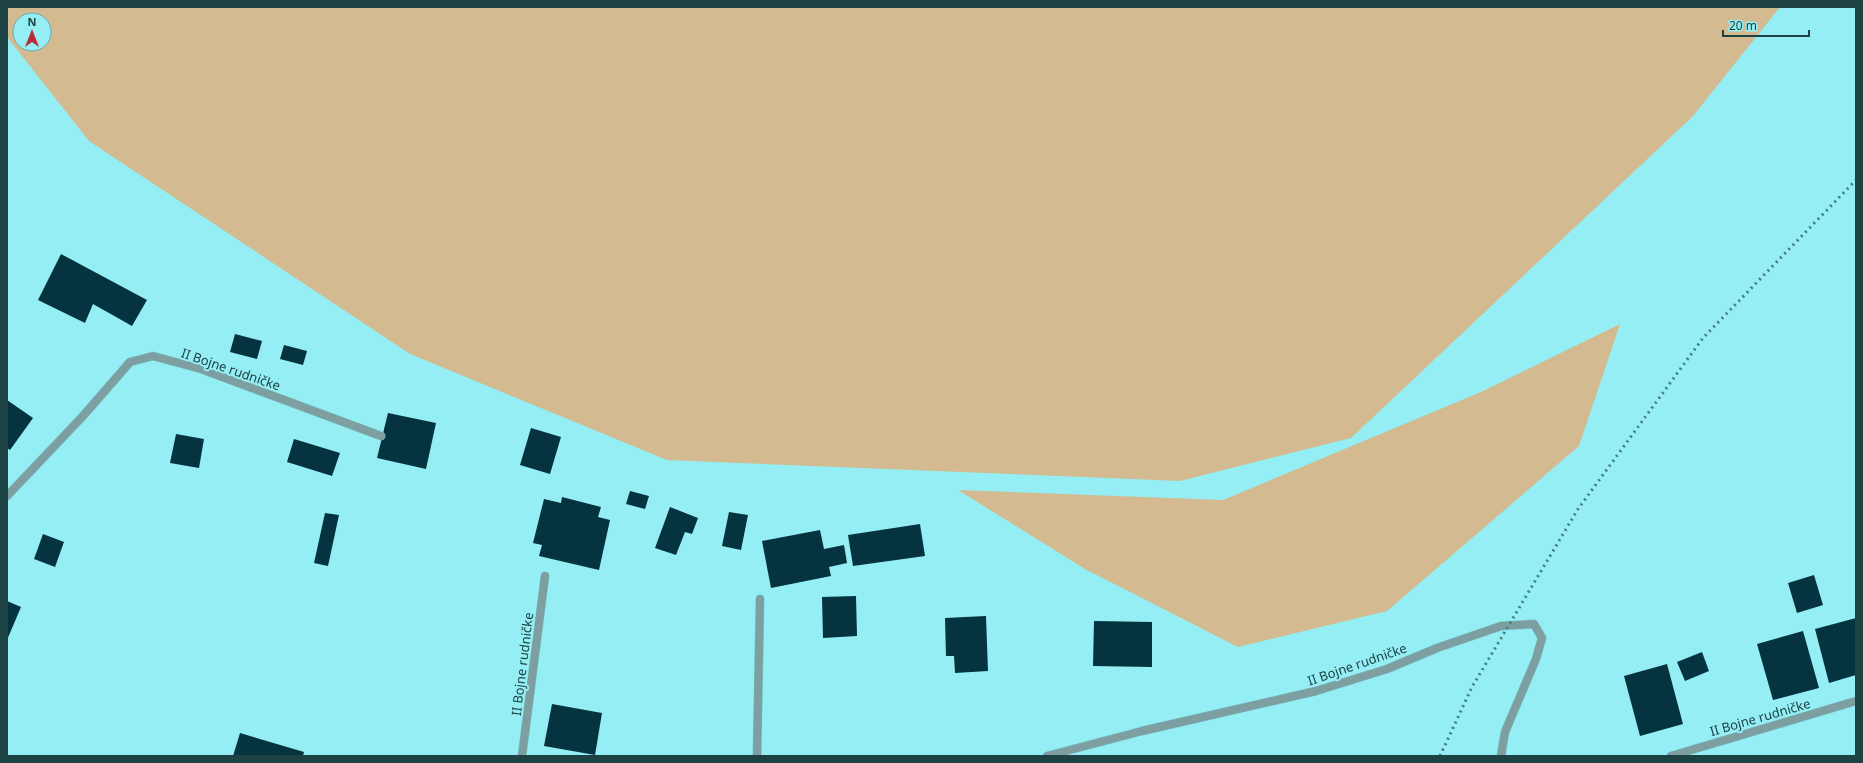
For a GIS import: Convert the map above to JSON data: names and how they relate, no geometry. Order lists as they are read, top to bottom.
{
  "streets": {
    "street": ["II Bojne rudničke"]
  },
  "scale_bar": "20 m",
  "north": "top"
}
